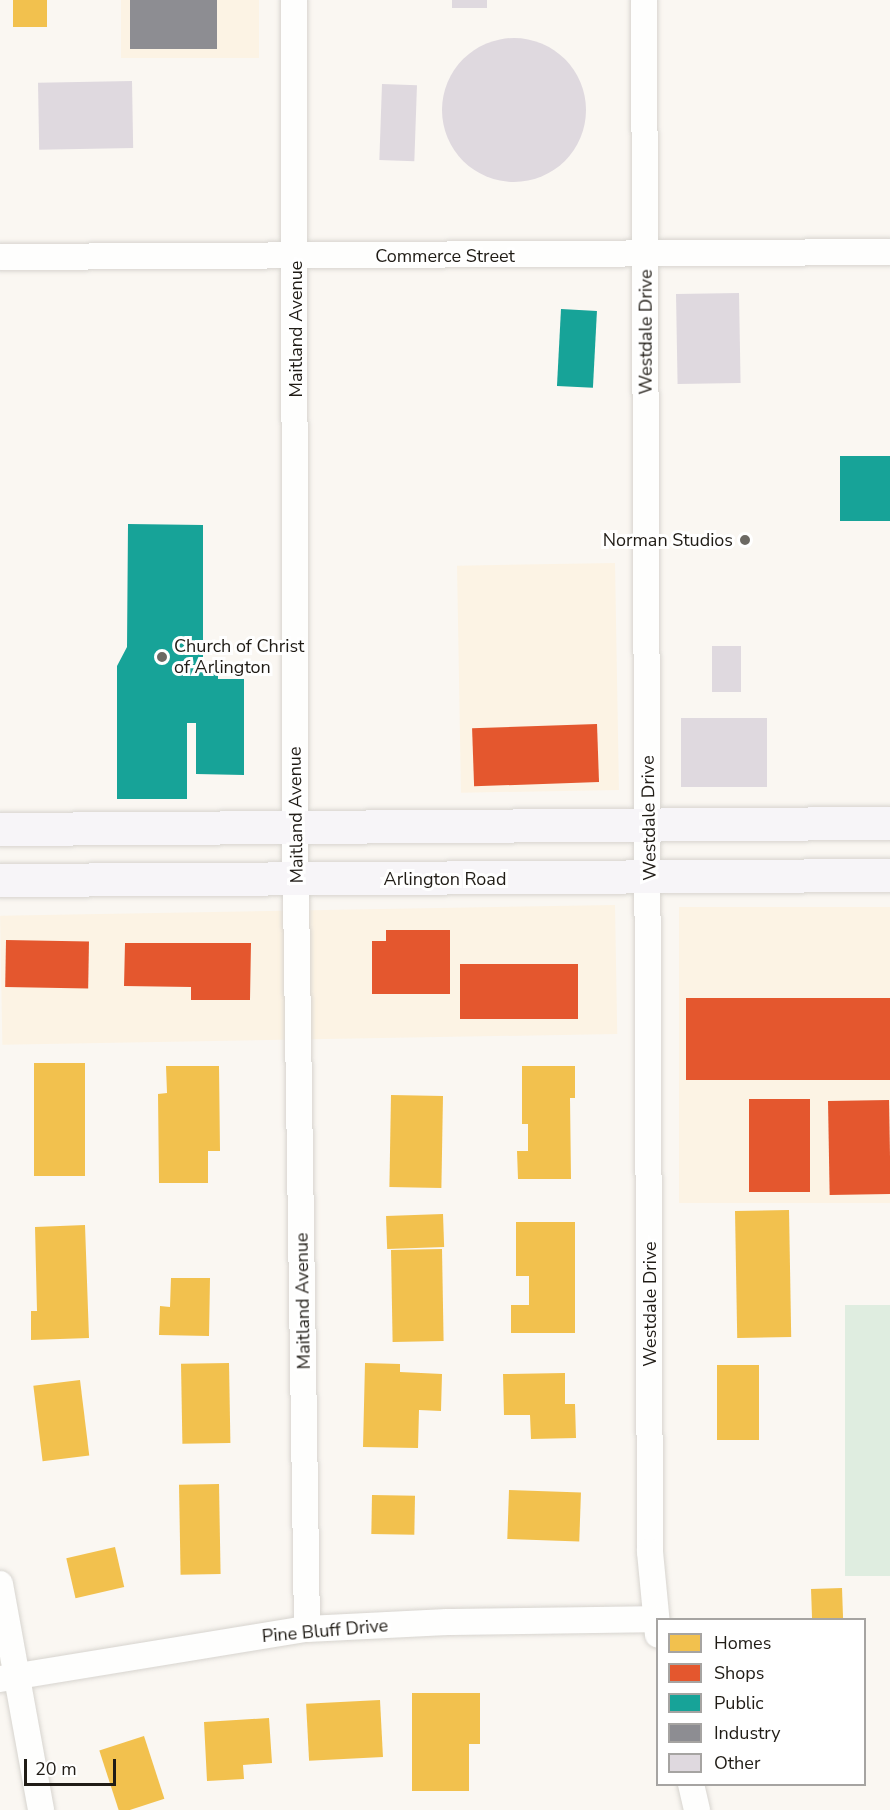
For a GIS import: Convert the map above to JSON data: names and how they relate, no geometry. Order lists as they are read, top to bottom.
{
  "streets": {
    "main road": ["Arlington Road"],
    "street": [
      "Commerce Street",
      "Maitland Avenue",
      "Westdale Drive",
      "Pine Bluff Drive"
    ]
  },
  "crossings": [
    ["Commerce Street", "Maitland Avenue"],
    ["Commerce Street", "Westdale Drive"],
    ["Maitland Avenue", "Arlington Road"],
    ["Maitland Avenue", "Pine Bluff Drive"],
    ["Westdale Drive", "Arlington Road"],
    ["Westdale Drive", "Pine Bluff Drive"]
  ],
  "places": ["Norman Studios", "Church of Christ of Arlington"],
  "legend": [
    "Homes",
    "Shops",
    "Public",
    "Industry",
    "Other"
  ],
  "scale_bar": "20 m"
}
